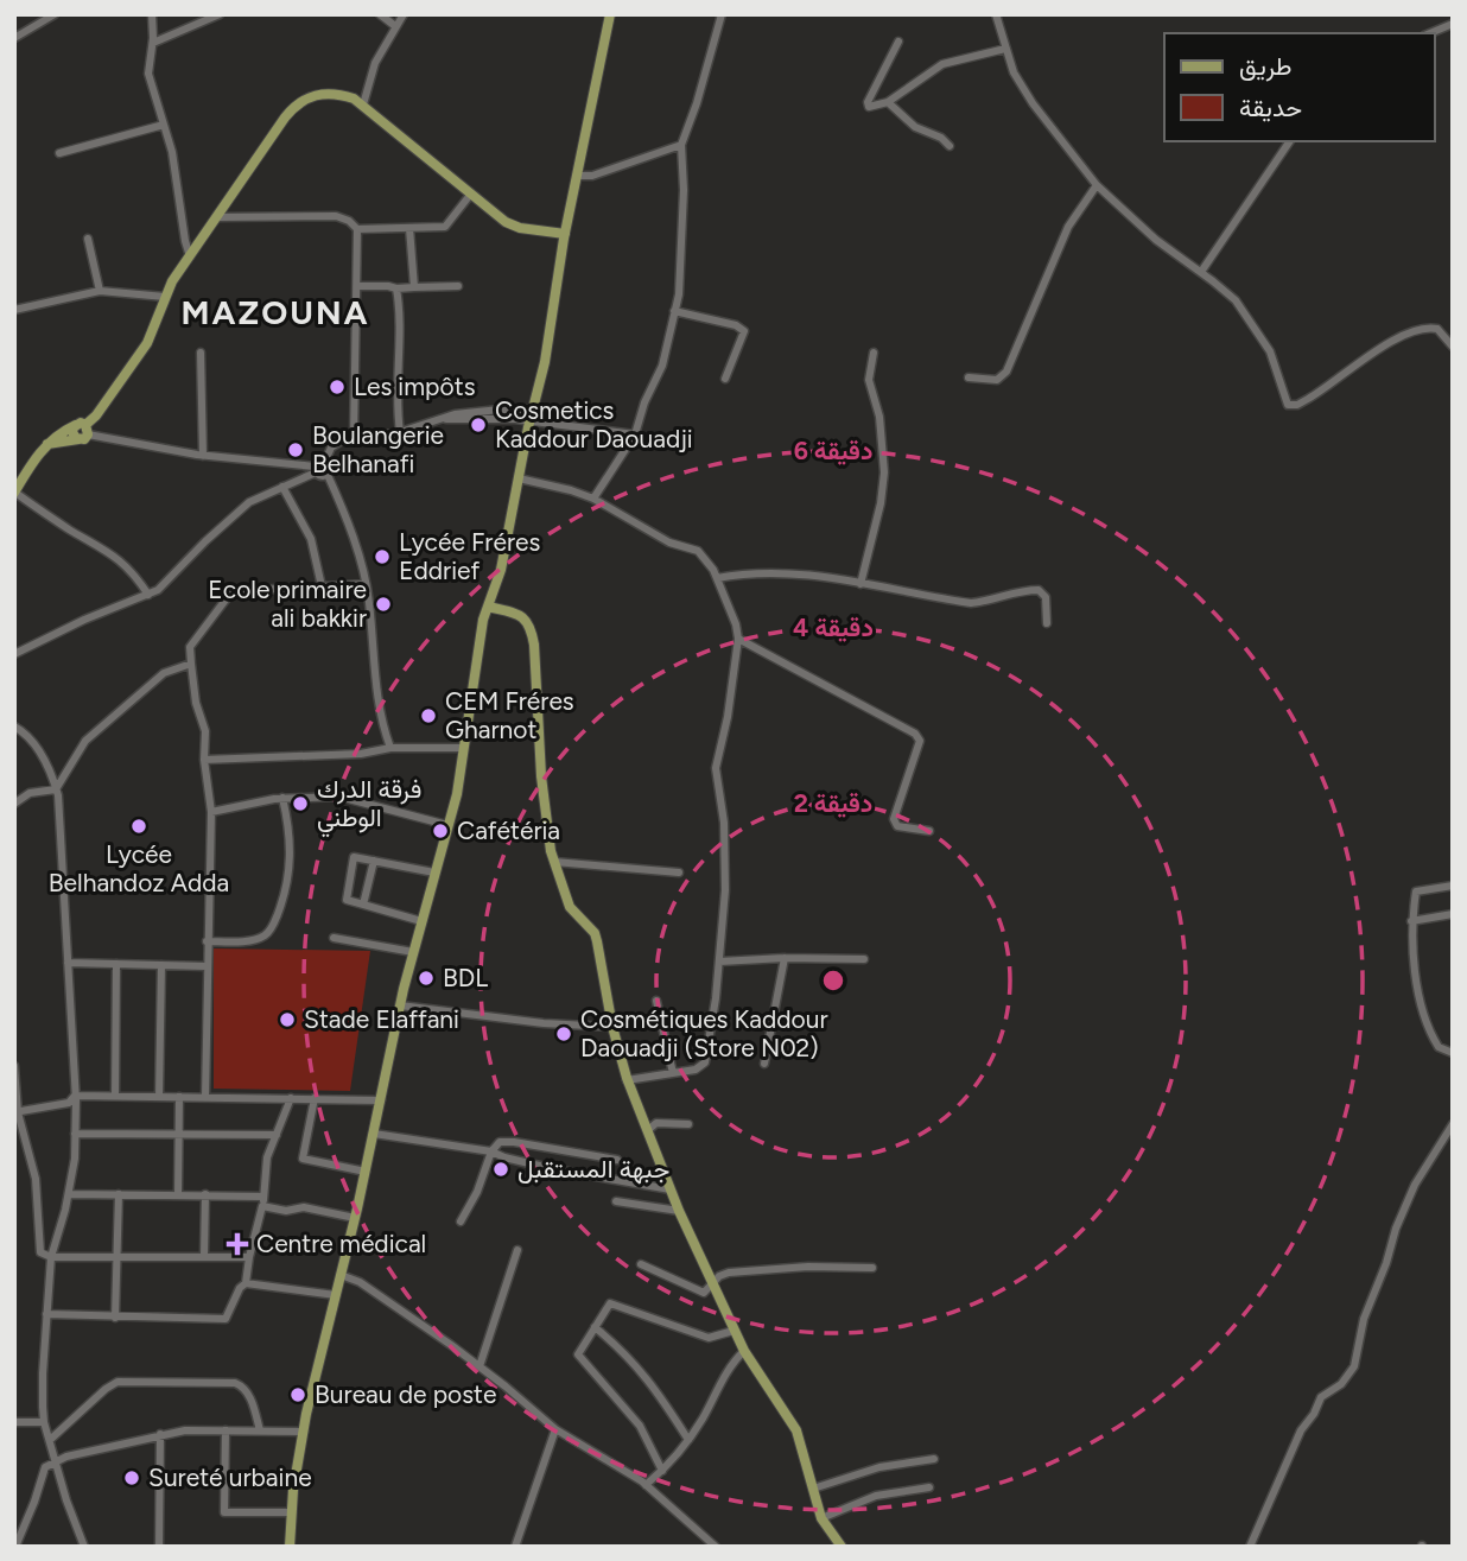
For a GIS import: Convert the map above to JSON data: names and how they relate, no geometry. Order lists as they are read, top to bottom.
{
  "districts": ["MAZOUNA"],
  "places": {
    "other": [
      "Les impôts",
      "Cosmetics Kaddour Daouadji",
      "Boulangerie Belhanafi",
      "Lycée Fréres Eddrief",
      "Ecole primaire ali bakkir",
      "CEM Fréres Gharnot",
      "فرقة الدرك الوطني",
      "Lycée Belhandoz Adda",
      "Cafétéria",
      "BDL",
      "Stade Elaffani",
      "Cosmétiques Kaddour Daouadji (Store N02)",
      "جبهة المستقبل",
      "Bureau de poste",
      "Sureté urbaine"
    ],
    "health": ["Centre médical"]
  },
  "legend": ["طريق", "حديقة"],
  "rings": ["6 دقيقة", "4 دقيقة", "2 دقيقة"]
}
